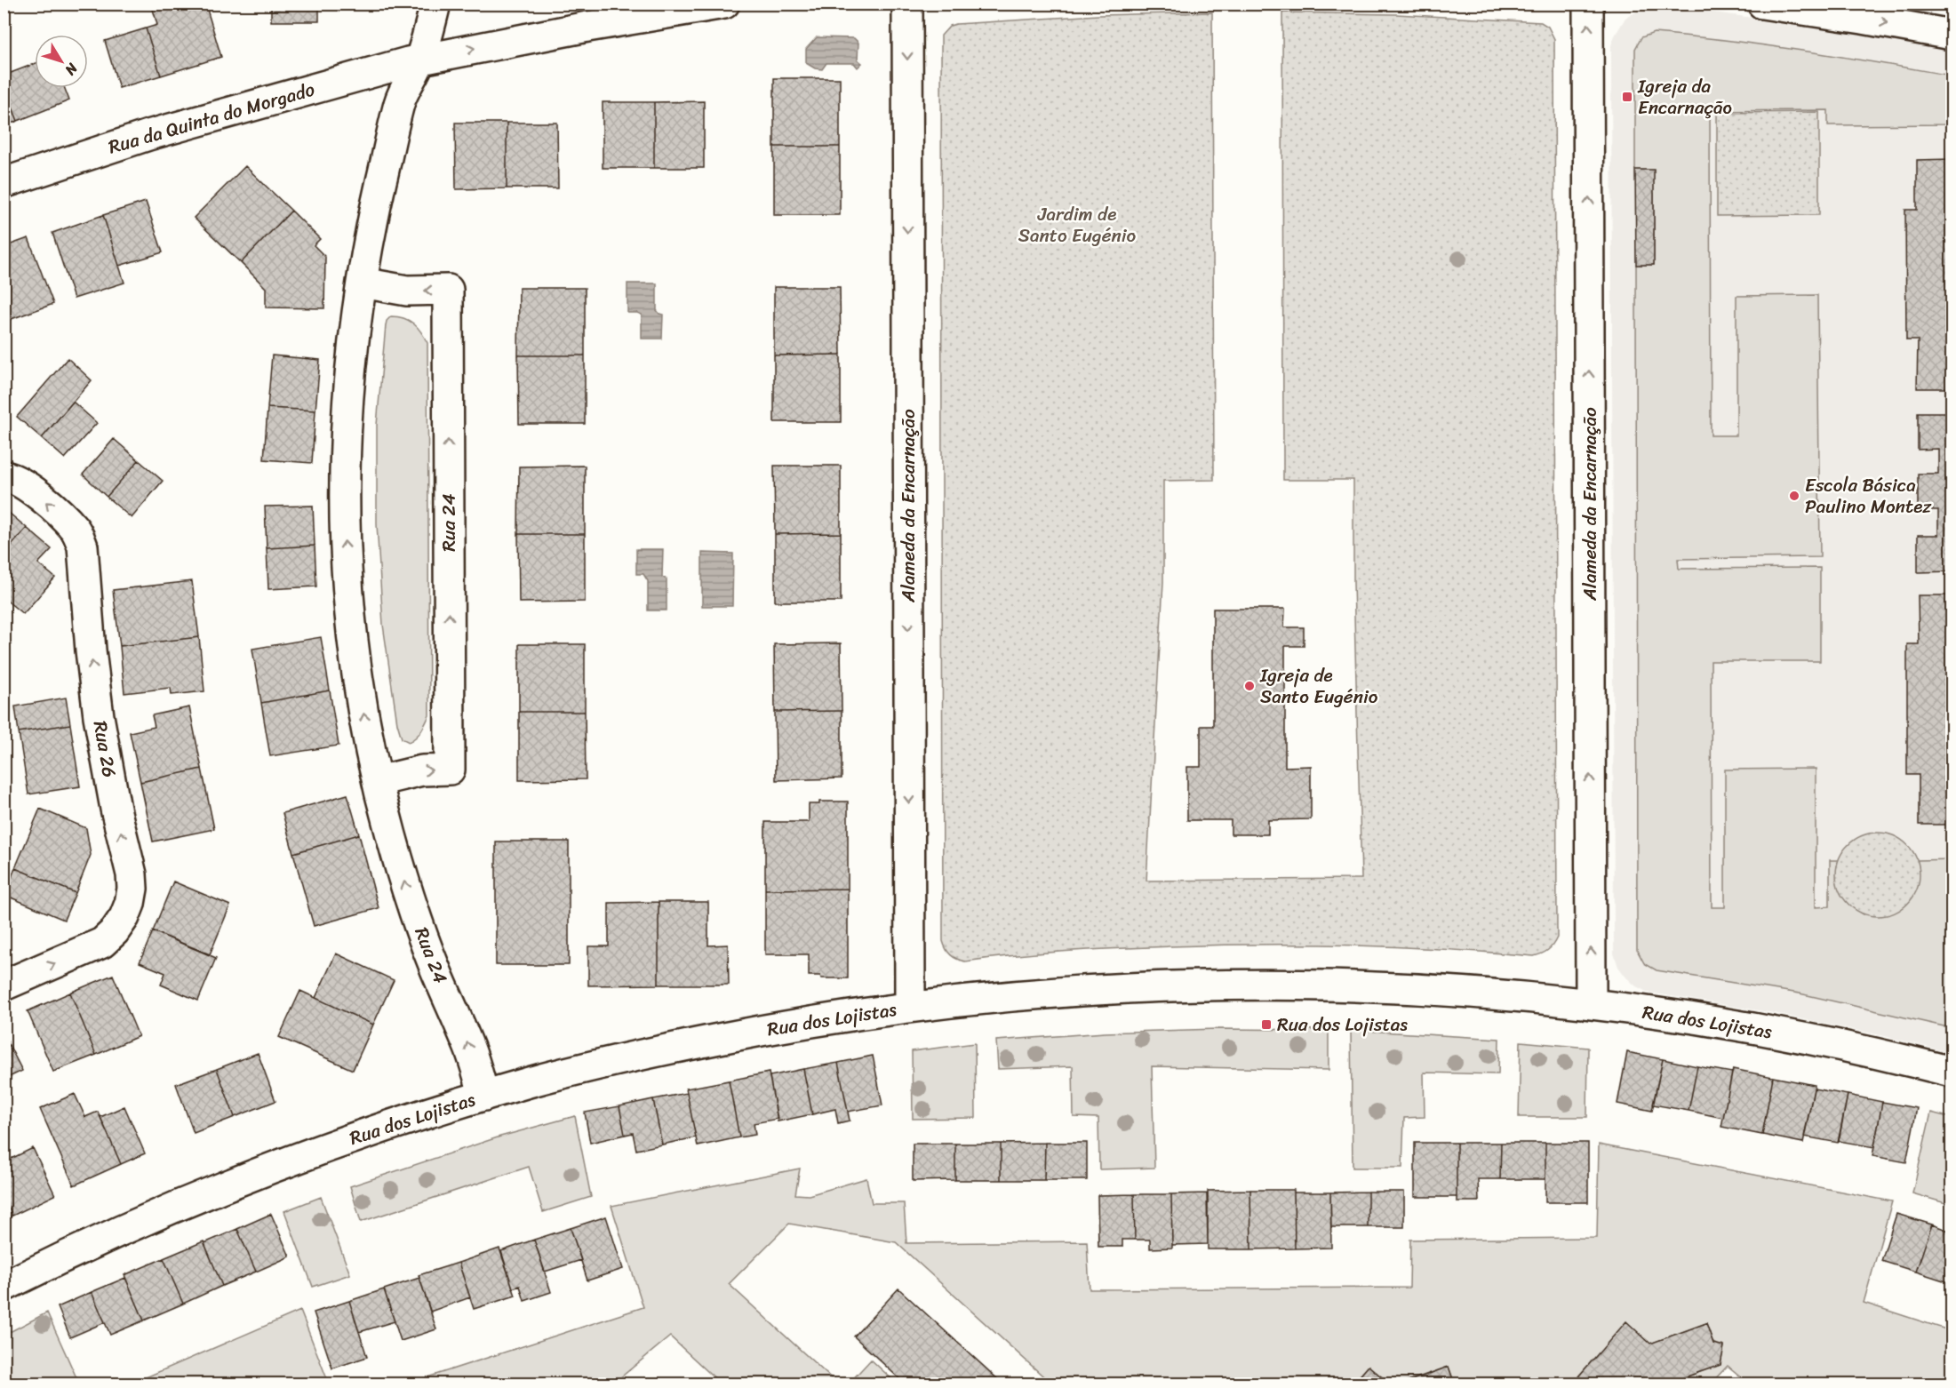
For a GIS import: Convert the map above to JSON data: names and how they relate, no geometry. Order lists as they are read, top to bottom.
{
  "streets": {
    "street": [
      "Rua da Quinta do Morgado",
      "Alameda da Encarnação",
      "Rua 24",
      "Rua 26",
      "Rua dos Lojistas"
    ]
  },
  "crossings": [
    ["Rua da Quinta do Morgado", "Rua 24"],
    ["Alameda da Encarnação", "Rua dos Lojistas"],
    ["Rua 24", "Rua dos Lojistas"]
  ],
  "one_way": ["Rua 24", "Rua 26"],
  "parks": ["Jardim de Santo Eugénio"],
  "places": {
    "transit": ["Igreja da Encarnação", "Rua dos Lojistas"],
    "other": ["Escola Básica Paulino Montez", "Igreja de Santo Eugénio"]
  },
  "north": "bottom right"
}
